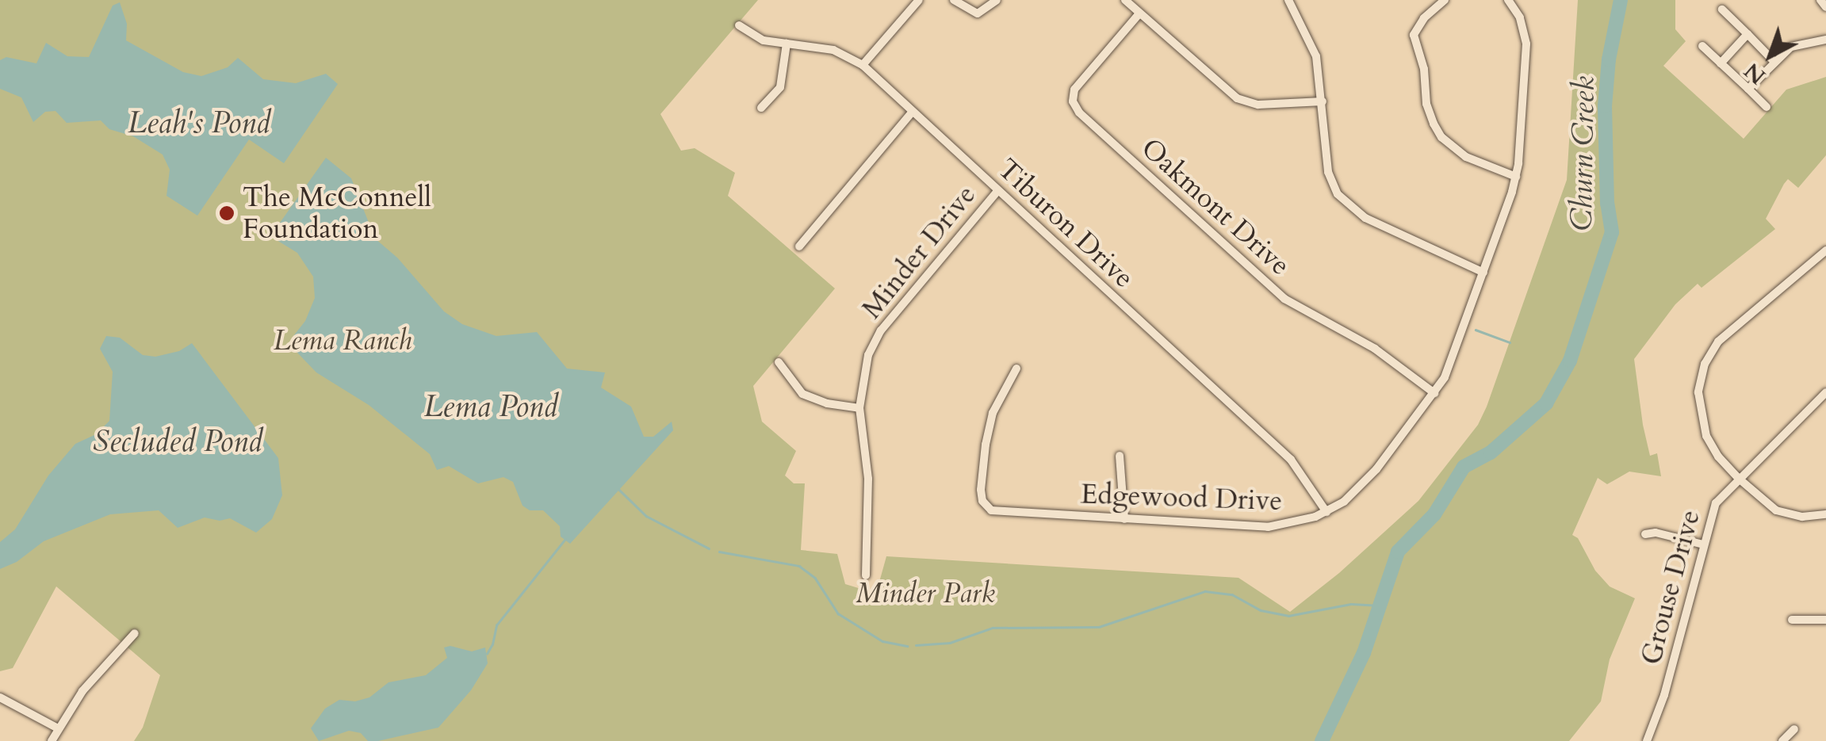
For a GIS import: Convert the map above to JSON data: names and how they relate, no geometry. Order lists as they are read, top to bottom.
{
  "streets": {
    "street": [
      "Oakmont Drive",
      "Tiburon Drive",
      "Minder Drive",
      "Edgewood Drive",
      "Grouse Drive"
    ]
  },
  "crossings": [
    ["Oakmont Drive", "Edgewood Drive"],
    ["Tiburon Drive", "Minder Drive"],
    ["Tiburon Drive", "Edgewood Drive"]
  ],
  "water": [
    "Leah's Pond",
    "Churn Creek",
    "Lema Pond",
    "Secluded Pond"
  ],
  "parks": ["Lema Ranch", "Minder Park"],
  "places": ["The McConnell Foundation"],
  "north": "bottom left"
}
